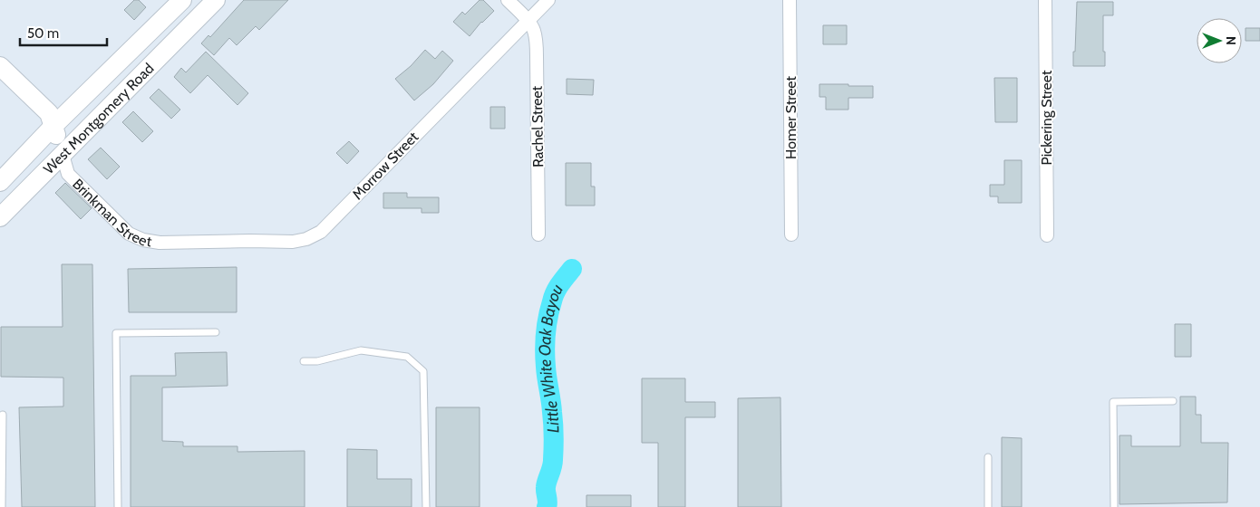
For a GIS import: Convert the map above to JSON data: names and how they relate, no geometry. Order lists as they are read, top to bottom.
{
  "streets": {
    "main road": ["West Montgomery Road", "Brinkman Street"],
    "street": [
      "Homer Street",
      "Pickering Street",
      "Rachel Street",
      "Morrow Street"
    ]
  },
  "crossings": [
    ["West Montgomery Road", "Brinkman Street"],
    ["Rachel Street", "Morrow Street"],
    ["Morrow Street", "Brinkman Street"]
  ],
  "water": ["Little White Oak Bayou"],
  "scale_bar": "50 m",
  "north": "right"
}
